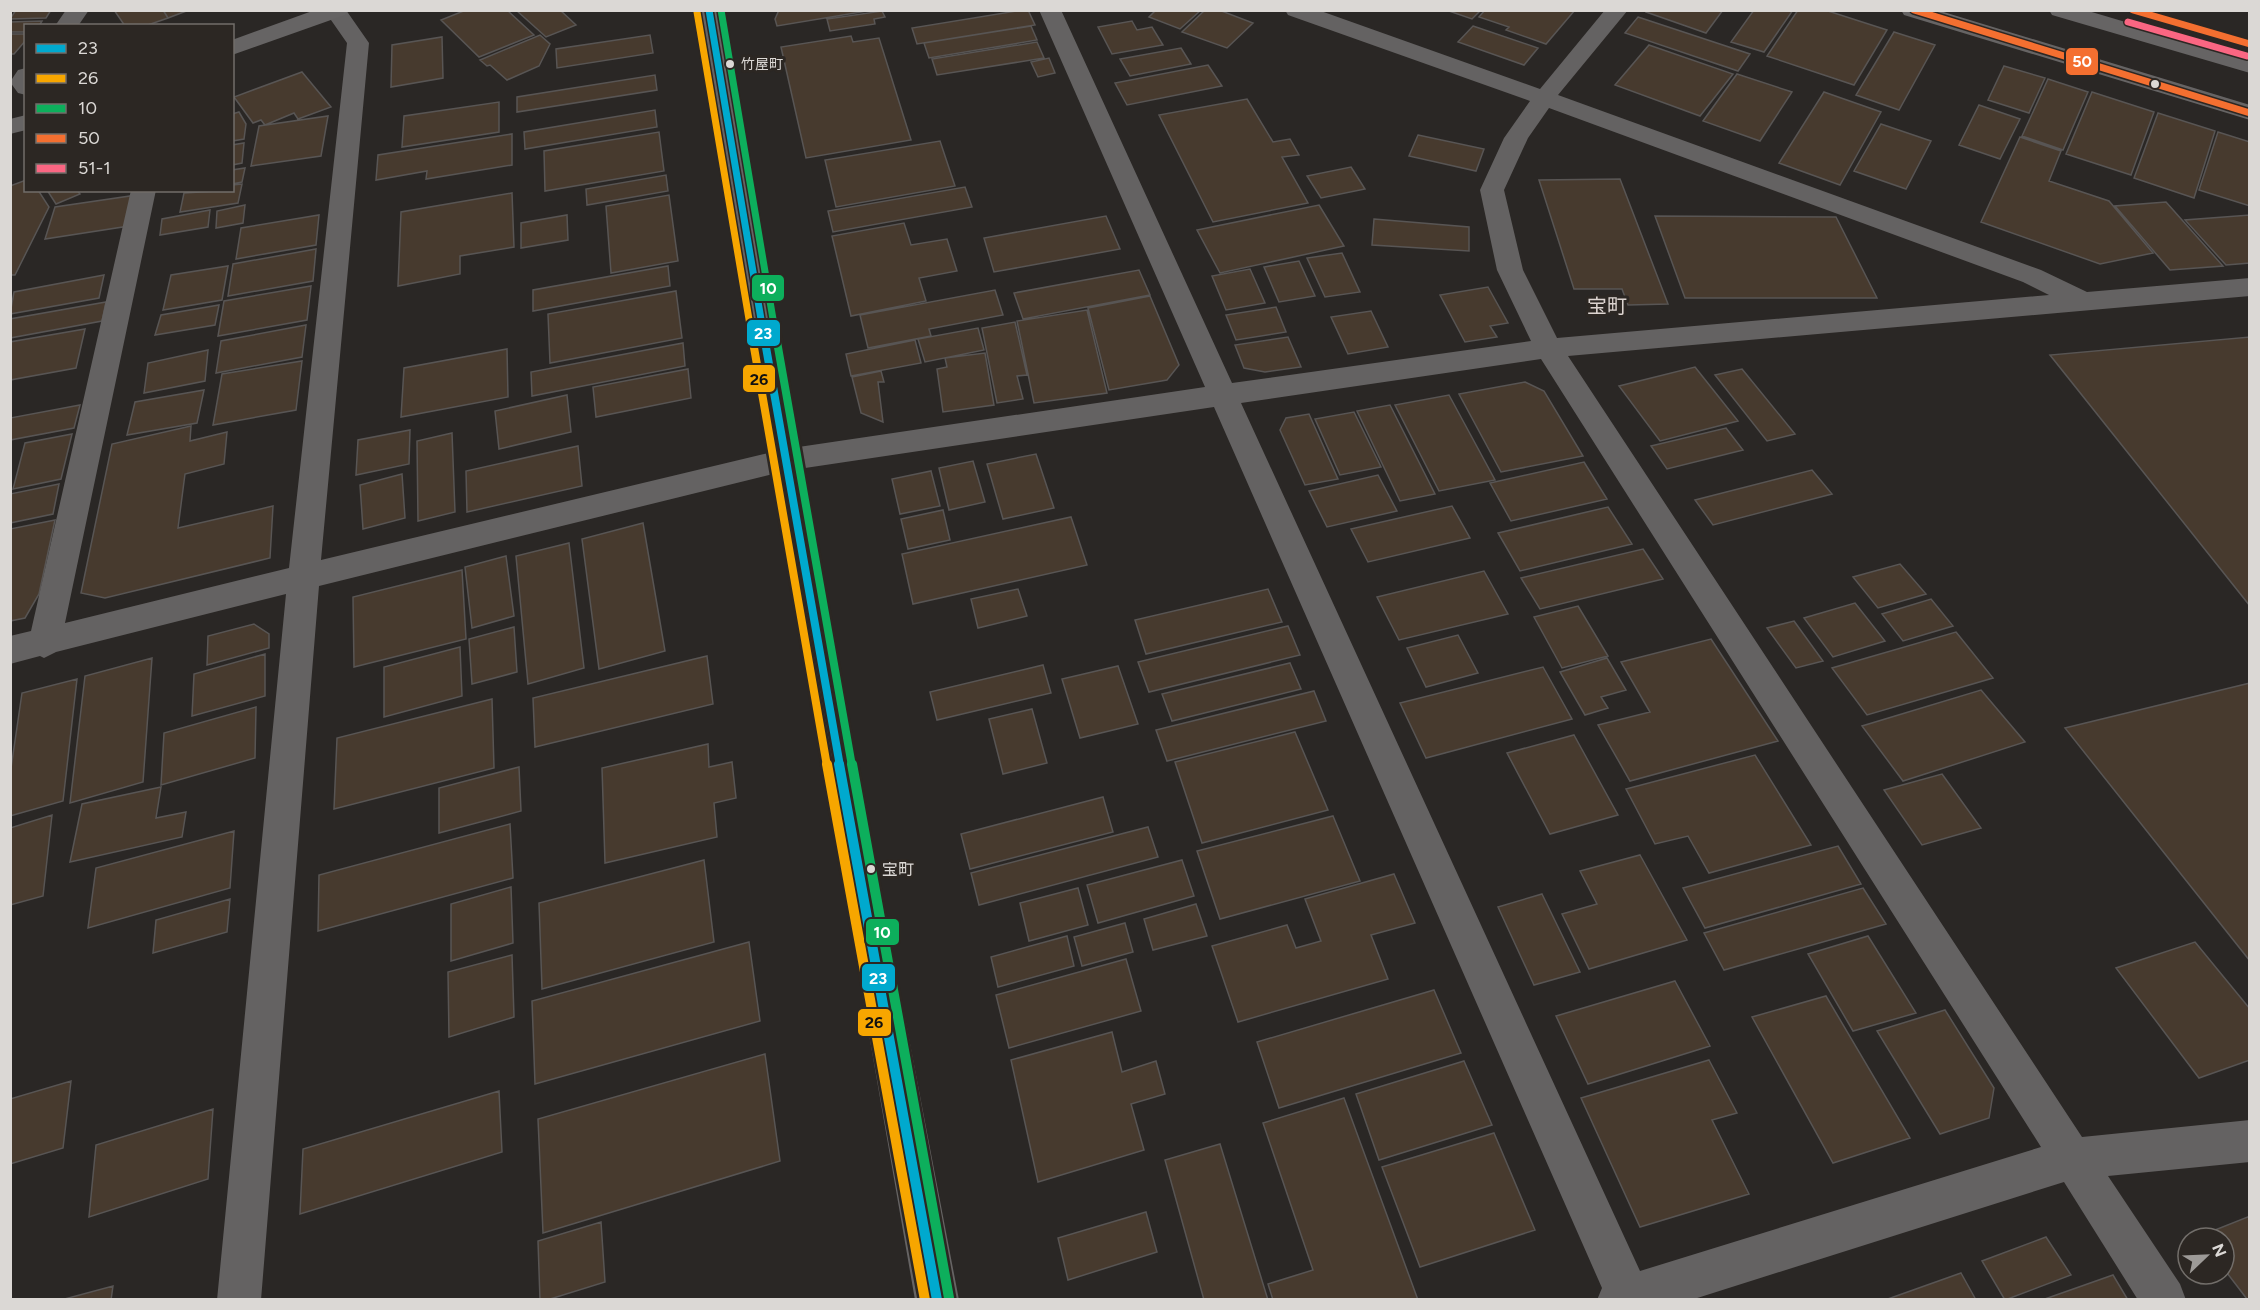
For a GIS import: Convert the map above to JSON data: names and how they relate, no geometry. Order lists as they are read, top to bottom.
{
  "districts": ["宝町"],
  "places": ["竹屋町", "宝町"],
  "lines": [
    "transit line 23",
    "transit line 10",
    "transit line 50",
    "transit line 26",
    "transit line 51-1"
  ],
  "legend": [
    "23",
    "26",
    "10",
    "50",
    "51-1"
  ],
  "north": "top right"
}
